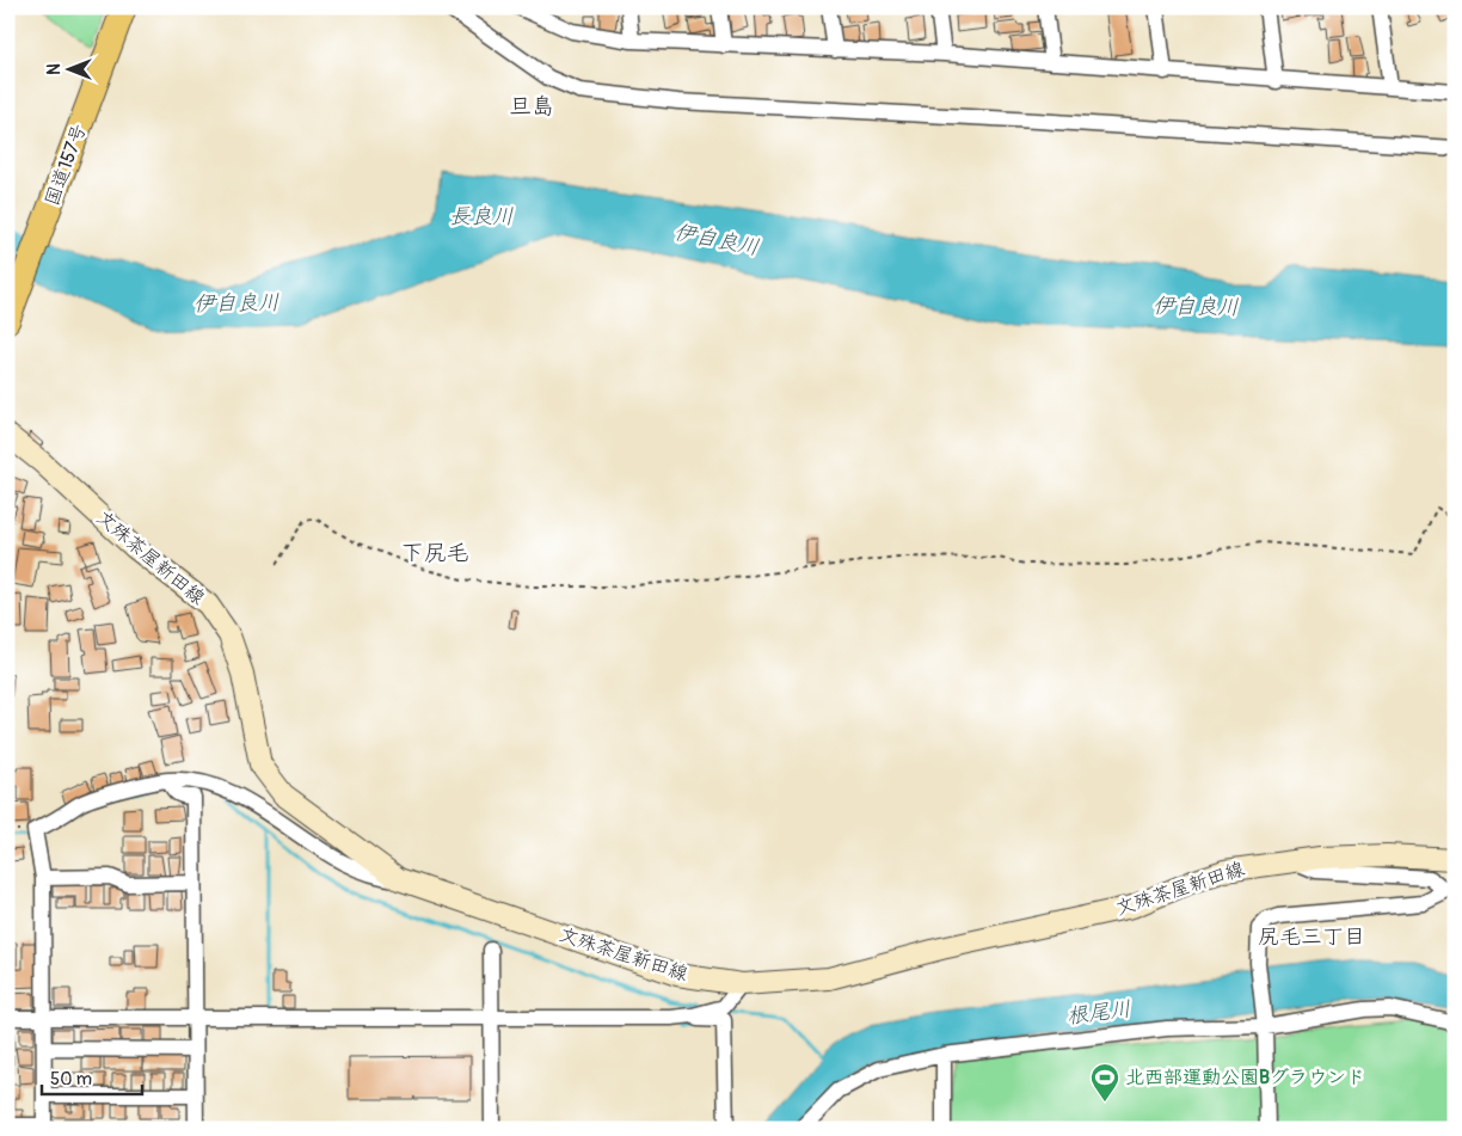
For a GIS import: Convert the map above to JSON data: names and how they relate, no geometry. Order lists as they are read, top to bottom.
{
  "streets": {
    "highway": ["国道157号"],
    "main road": ["文殊茶屋新田線"]
  },
  "districts": ["旦島", "下尻毛", "尻毛三丁目"],
  "water": ["長良川", "伊自良川", "根尾川"],
  "places": {
    "sports": ["北西部運動公園Bグラウンド"]
  },
  "scale_bar": "50 m",
  "north": "left"
}
